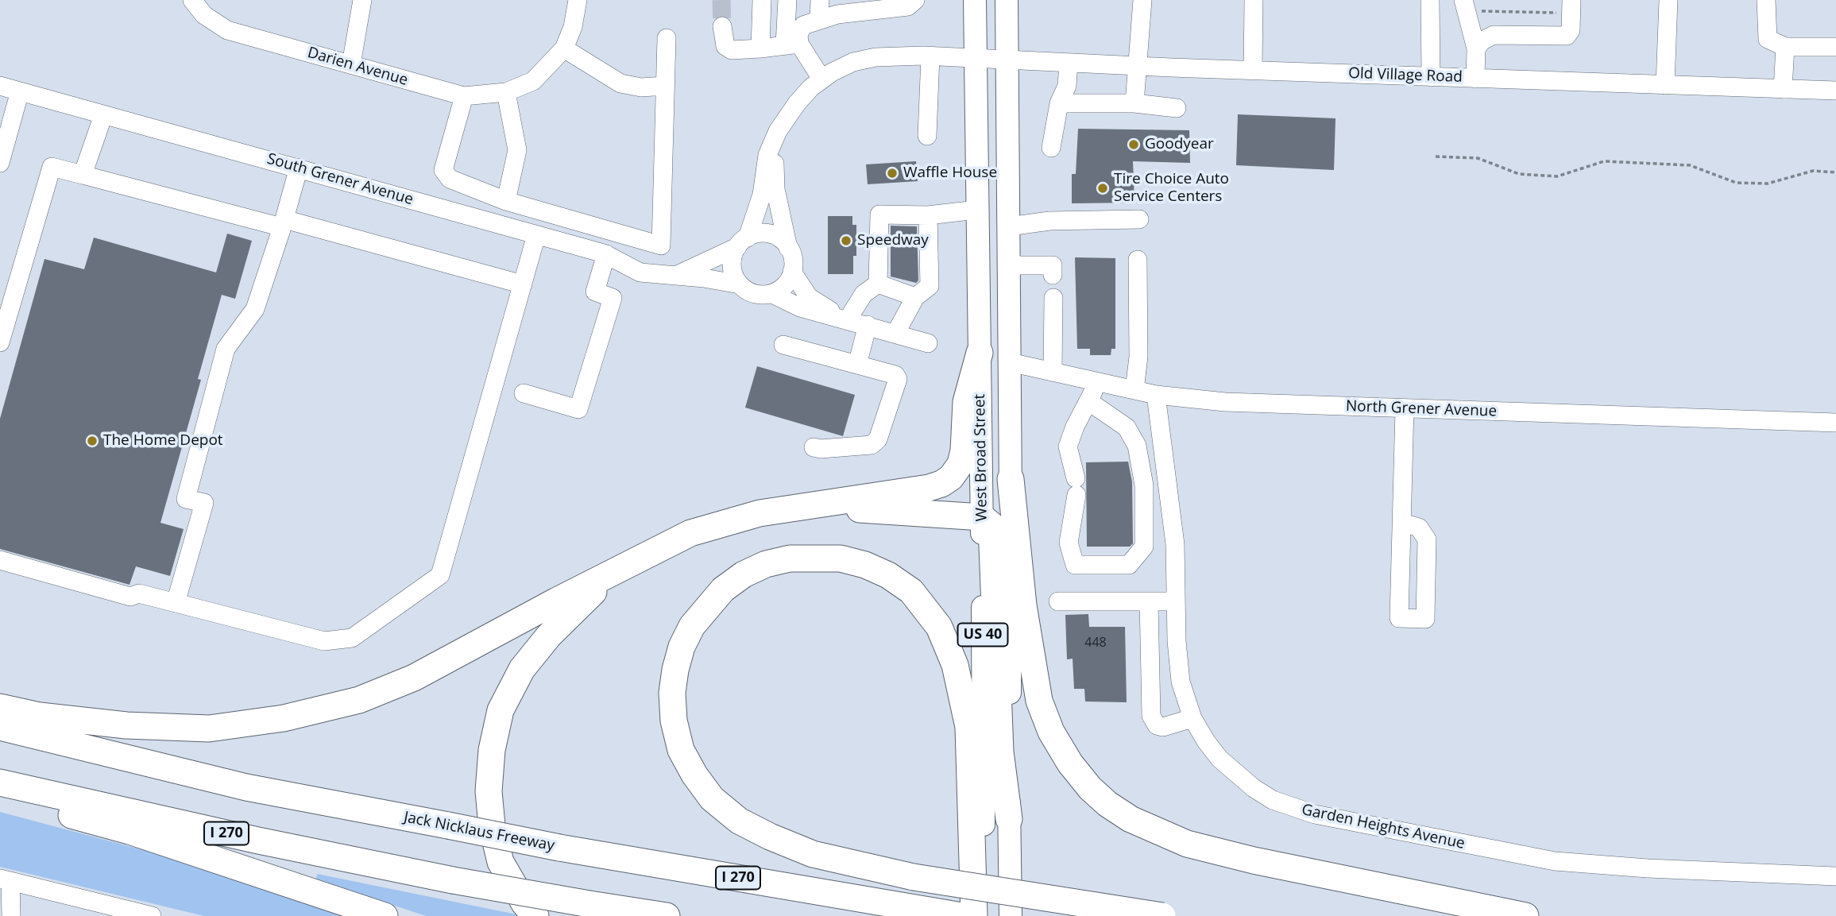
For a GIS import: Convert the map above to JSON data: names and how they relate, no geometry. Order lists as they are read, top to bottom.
{
  "streets": {
    "highway": ["Jack Nicklaus Freeway", "I 270"],
    "main road": ["West Broad Street", "US 40"],
    "street": [
      "Darien Avenue",
      "Old Village Road",
      "South Grener Avenue",
      "North Grener Avenue",
      "Garden Heights Avenue"
    ]
  },
  "crossings": [
    ["Old Village Road", "West Broad Street"],
    ["North Grener Avenue", "West Broad Street"],
    ["North Grener Avenue", "Garden Heights Avenue"]
  ],
  "places": [
    "Goodyear",
    "Waffle House",
    "Tire Choice Auto Service Centers",
    "Speedway",
    "The Home Depot"
  ],
  "house_numbers": ["448"]
}
